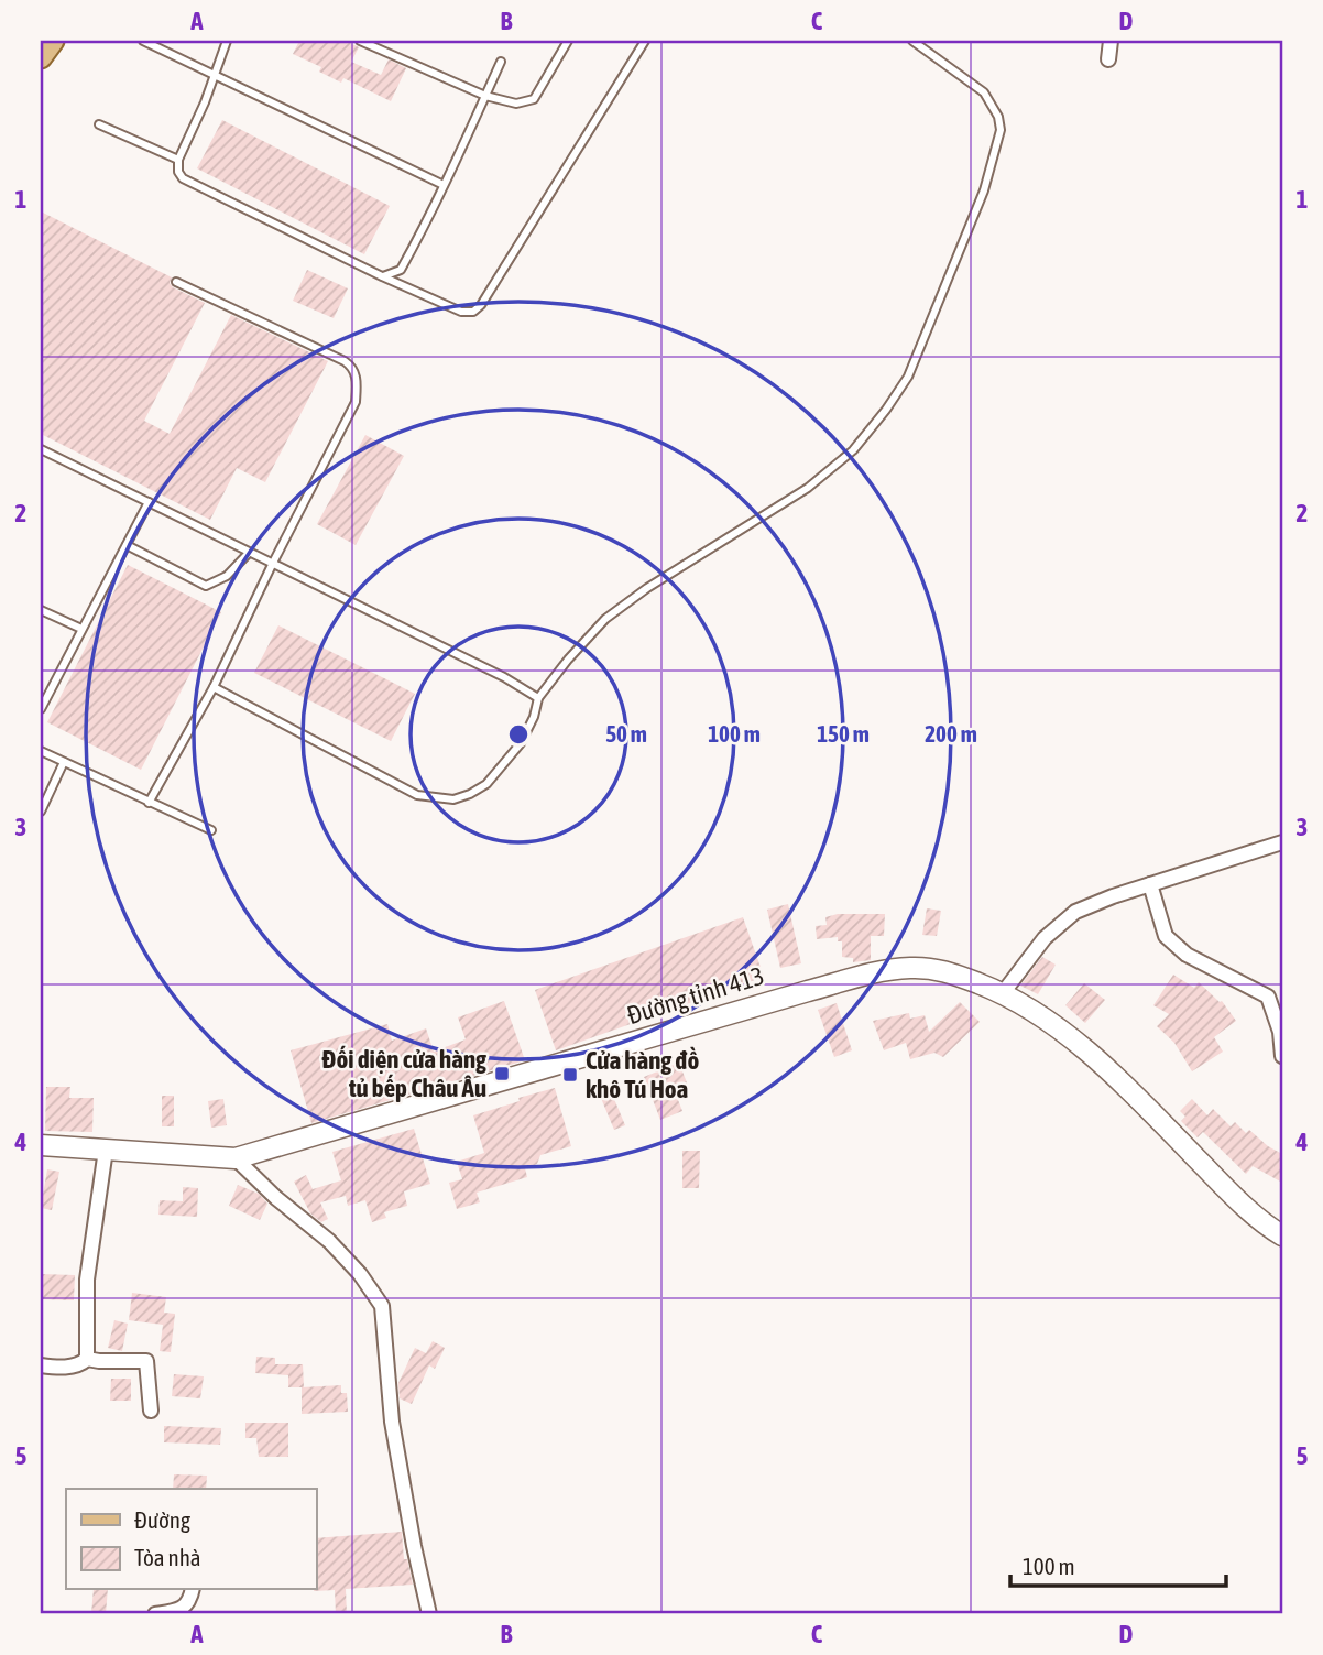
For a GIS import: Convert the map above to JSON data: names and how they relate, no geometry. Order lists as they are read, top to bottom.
{
  "streets": {
    "main road": ["Đường tỉnh 413"]
  },
  "places": {
    "transit": ["Đối diện cửa hàng tủ bếp Châu Âu", "Cửa hàng đồ khô Tú Hoa"]
  },
  "legend": ["Đường", "Tòa nhà"],
  "scale_bar": "100 m",
  "grid": {
    "columns": [
      "A",
      "B",
      "C",
      "D"
    ],
    "rows": [
      "1",
      "2",
      "3",
      "4",
      "5"
    ]
  },
  "rings": [
    "50 m",
    "100 m",
    "150 m",
    "200 m"
  ]
}
